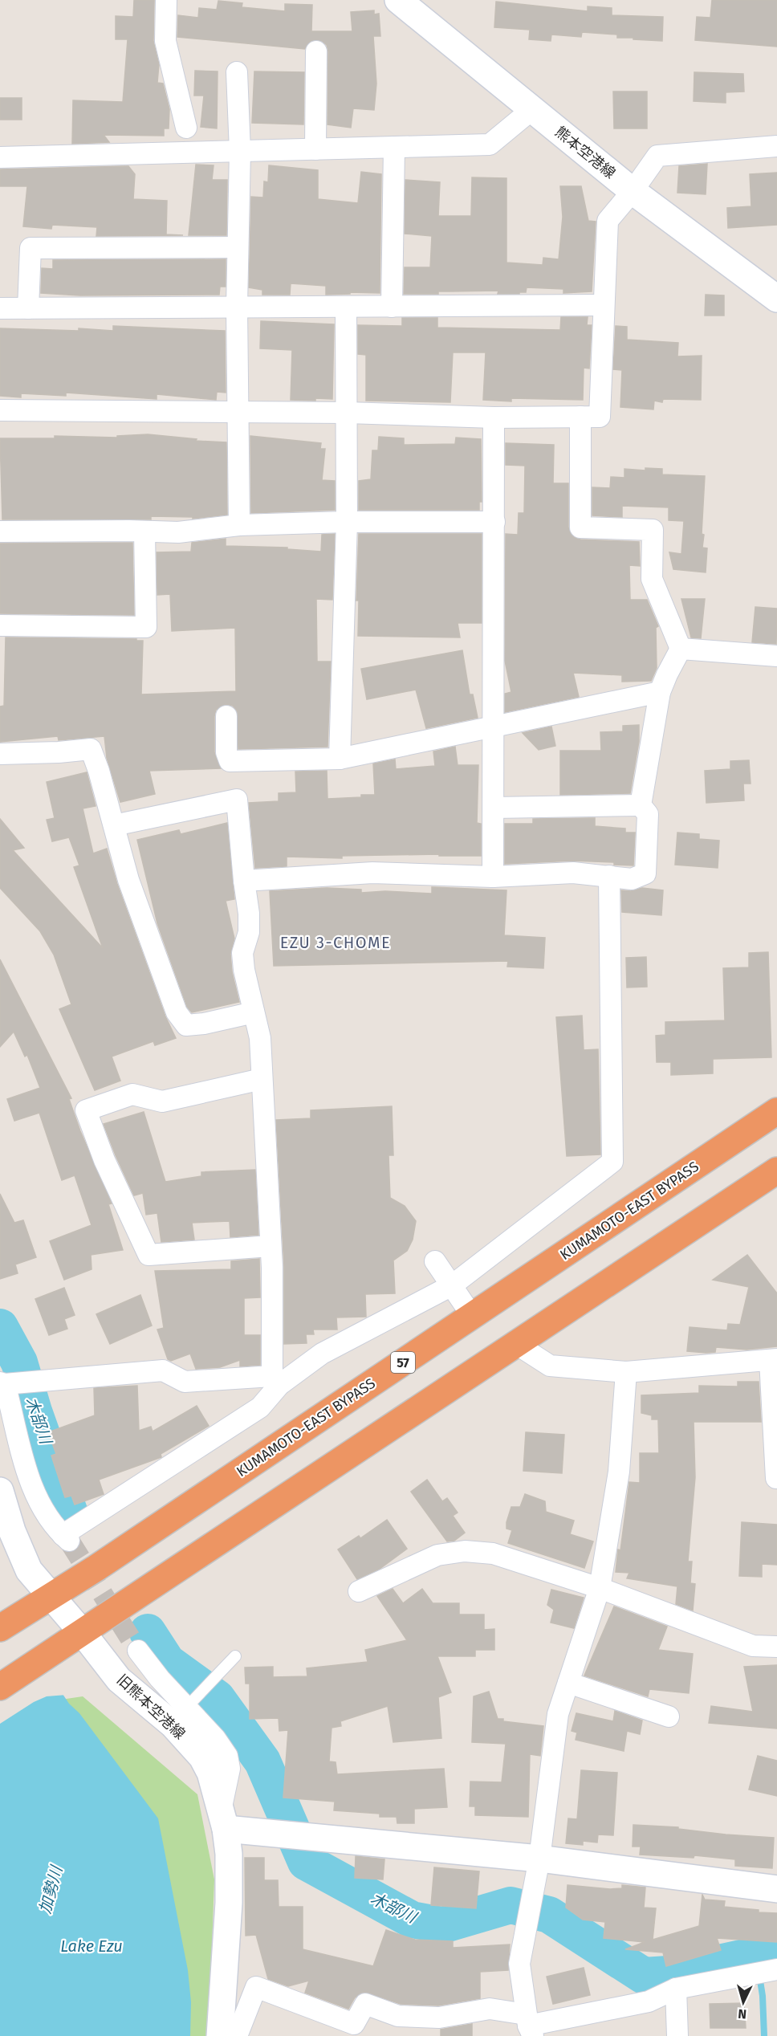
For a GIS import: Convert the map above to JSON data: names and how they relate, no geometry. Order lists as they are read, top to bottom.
{
  "streets": {
    "highway": ["KUMAMOTO-EAST BYPASS", "57"],
    "street": ["熊本空港線", "旧熊本空港線"]
  },
  "crossings": [
    ["KUMAMOTO-EAST BYPASS", "旧熊本空港線"]
  ],
  "districts": ["EZU 3-CHOME"],
  "water": ["木部川", "加勢川", "Lake Ezu"],
  "north": "bottom"
}
